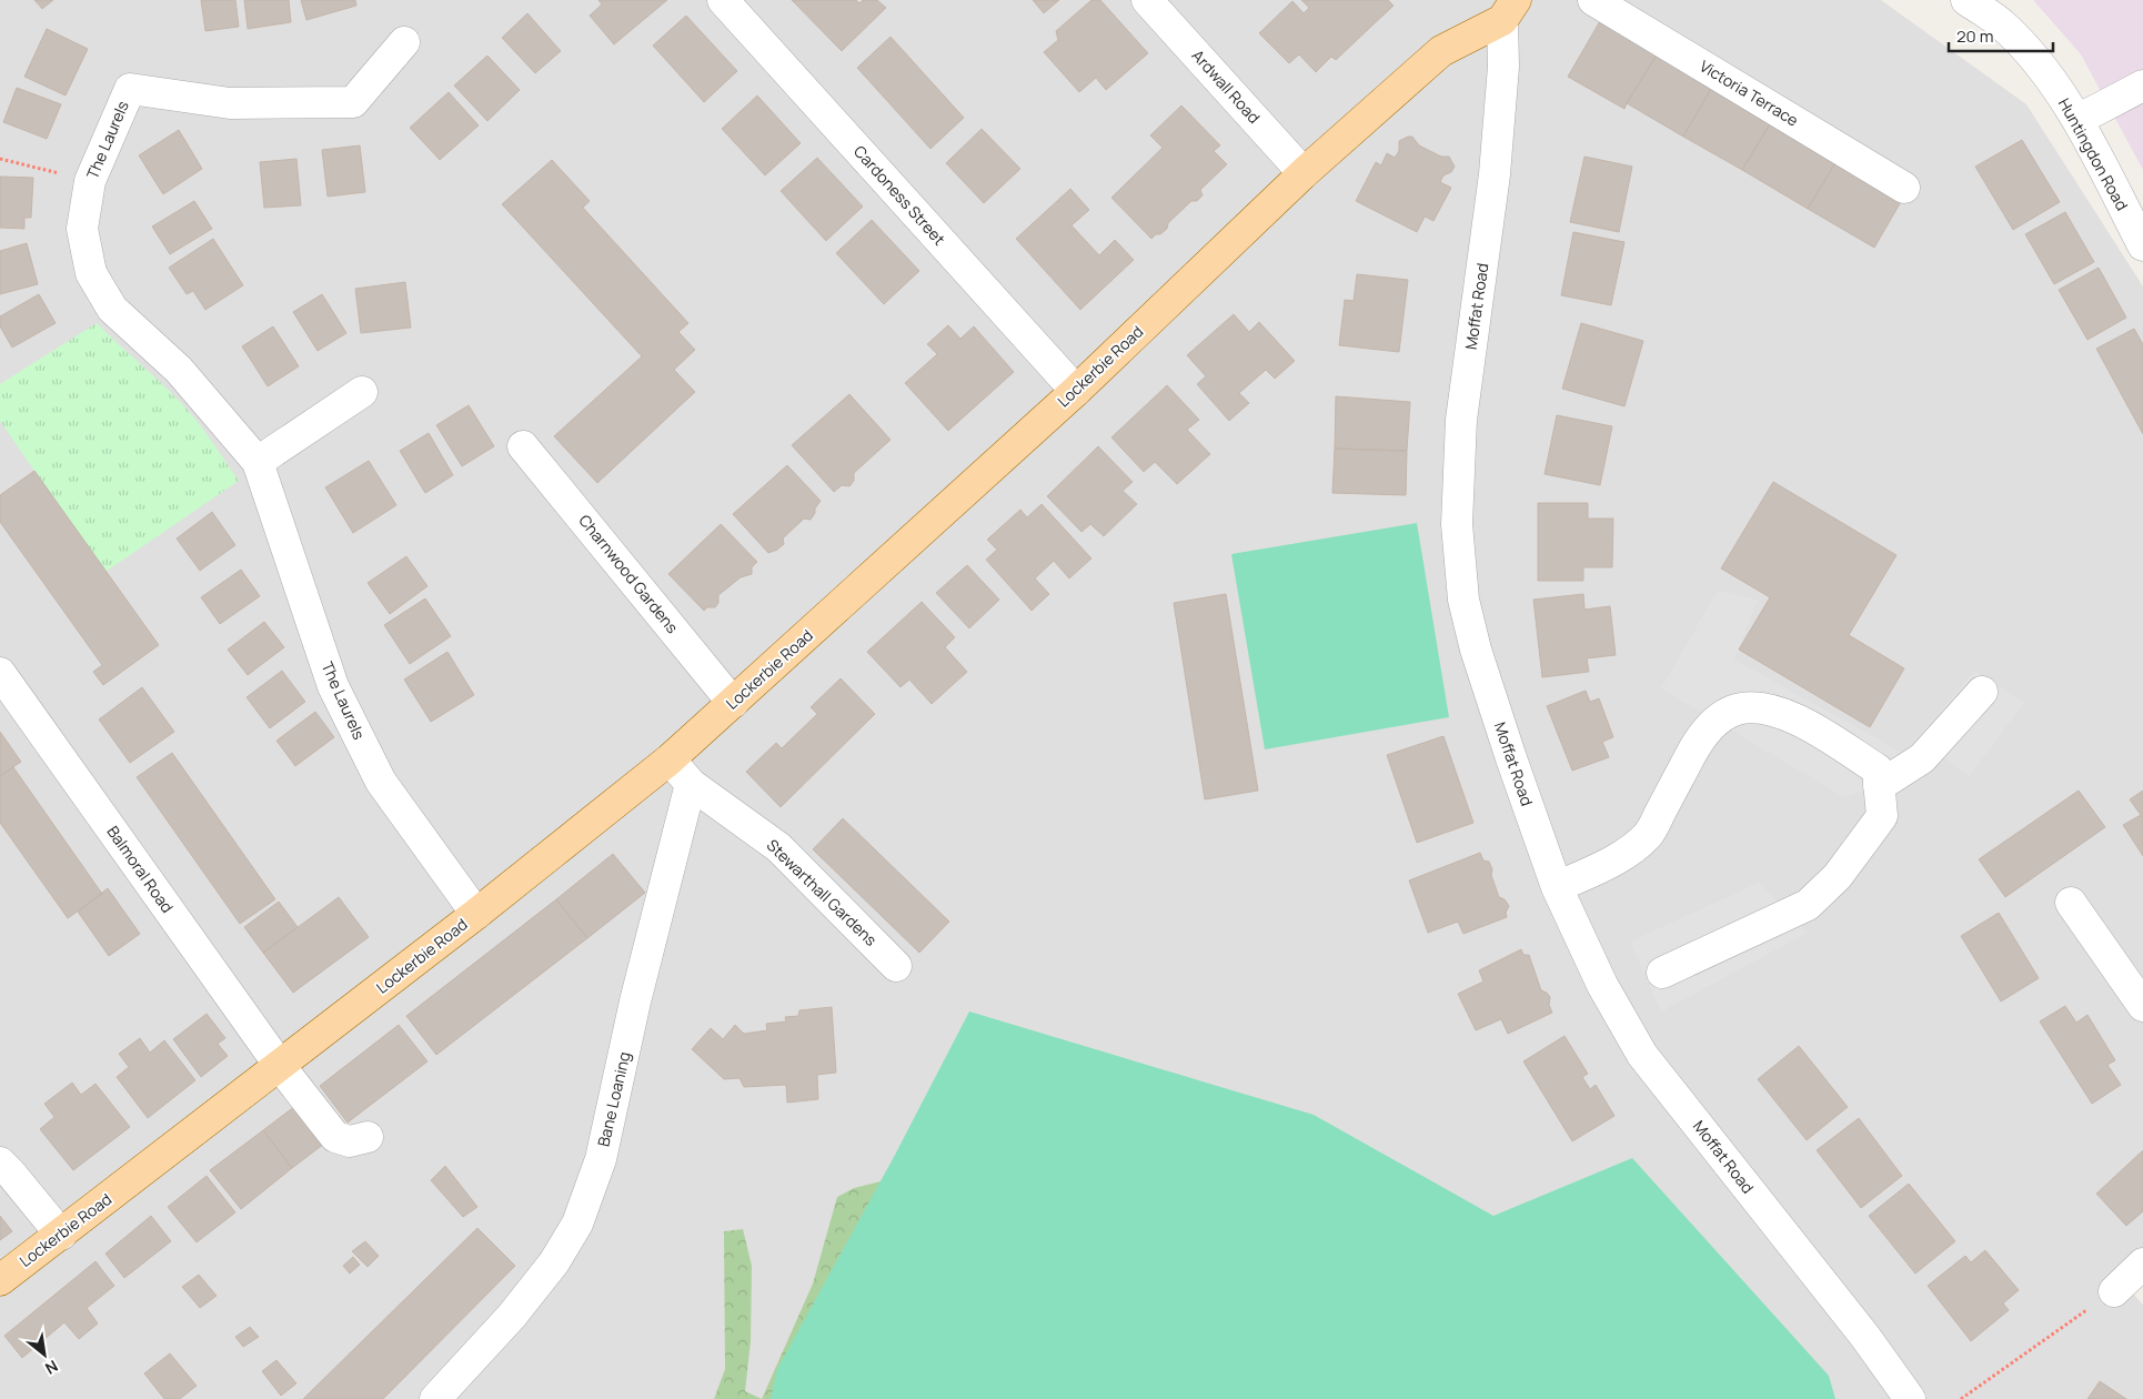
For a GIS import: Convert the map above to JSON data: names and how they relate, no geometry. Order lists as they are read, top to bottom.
{
  "streets": {
    "main road": ["Lockerbie Road"],
    "street": [
      "Ardwall Road",
      "Victoria Terrace",
      "The Laurels",
      "Huntingdon Road",
      "Cardoness Street",
      "Moffat Road",
      "Charnwood Gardens",
      "Balmoral Road",
      "Stewarthall Gardens",
      "Bane Loaning"
    ]
  },
  "crossings": [
    ["Ardwall Road", "Lockerbie Road"],
    ["The Laurels", "Lockerbie Road"],
    ["Cardoness Street", "Lockerbie Road"],
    ["Moffat Road", "Lockerbie Road"],
    ["Lockerbie Road", "Charnwood Gardens"],
    ["Lockerbie Road", "Balmoral Road"],
    ["Stewarthall Gardens", "Bane Loaning"]
  ],
  "scale_bar": "20 m",
  "north": "bottom right"
}
